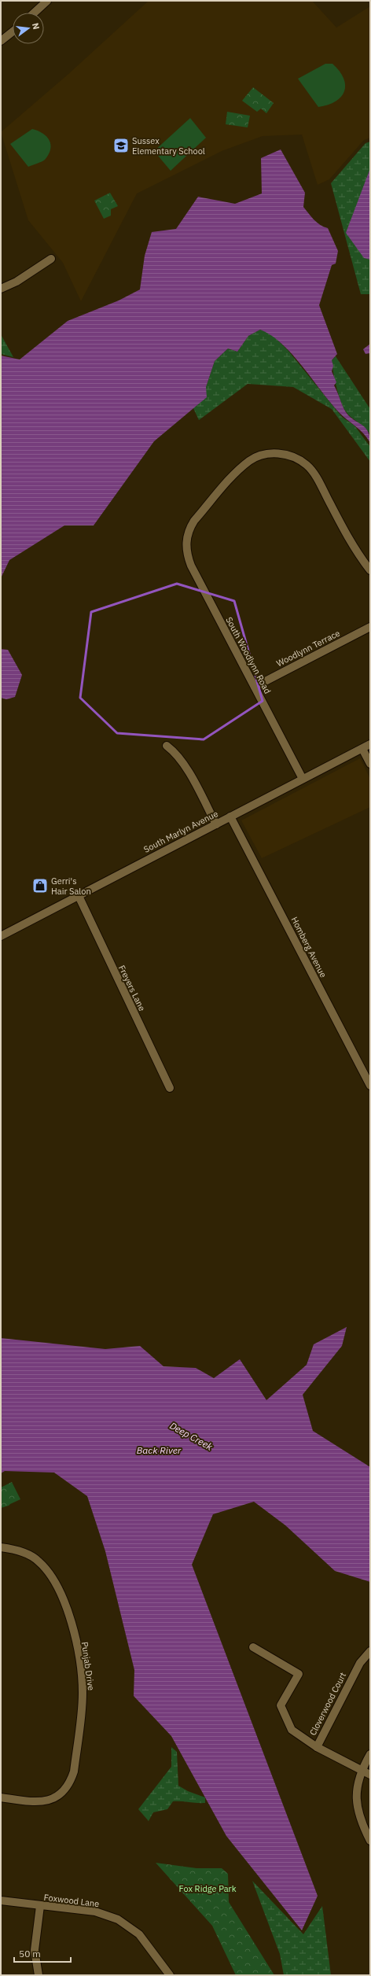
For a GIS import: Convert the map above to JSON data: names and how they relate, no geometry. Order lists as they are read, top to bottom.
{
  "streets": {
    "street": [
      "Woodlynn Terrace",
      "South Woodlynn Road",
      "South Marlyn Avenue",
      "Homberg Avenue",
      "Freyers Lane",
      "Punjab Drive",
      "Cloverwood Court",
      "Foxwood Lane"
    ]
  },
  "crossings": [
    ["Woodlynn Terrace", "South Woodlynn Road"],
    ["South Woodlynn Road", "South Marlyn Avenue"],
    ["South Marlyn Avenue", "Homberg Avenue"],
    ["South Marlyn Avenue", "Freyers Lane"]
  ],
  "water": ["Deep Creek", "Back River"],
  "parks": ["Fox Ridge Park"],
  "places": {
    "school or university": ["Sussex Elementary School"],
    "shop": ["Gerri's Hair Salon"]
  },
  "scale_bar": "50 m",
  "north": "right"
}
